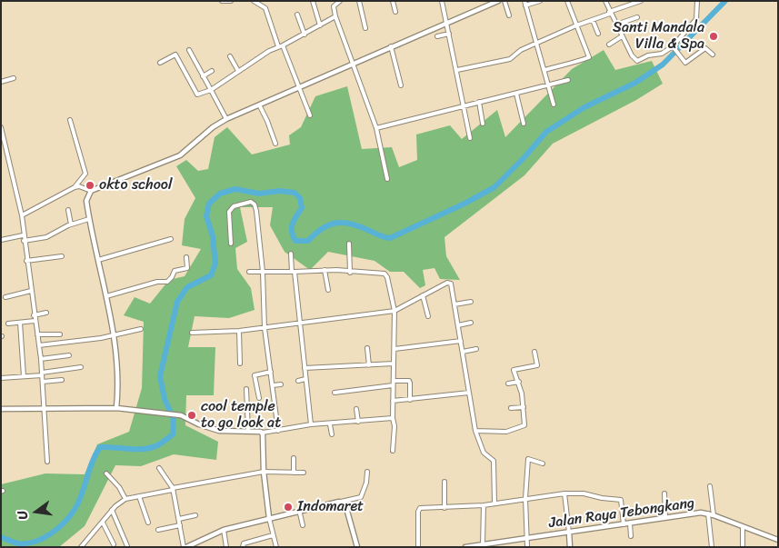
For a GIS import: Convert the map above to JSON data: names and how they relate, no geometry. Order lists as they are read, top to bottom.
{
  "streets": {
    "main road": ["Jalan Raya Tebongkang"]
  },
  "places": [
    "Santi Mandala Villa & Spa",
    "okto school",
    "cool temple to go look at",
    "Indomaret"
  ],
  "north": "left"
}
